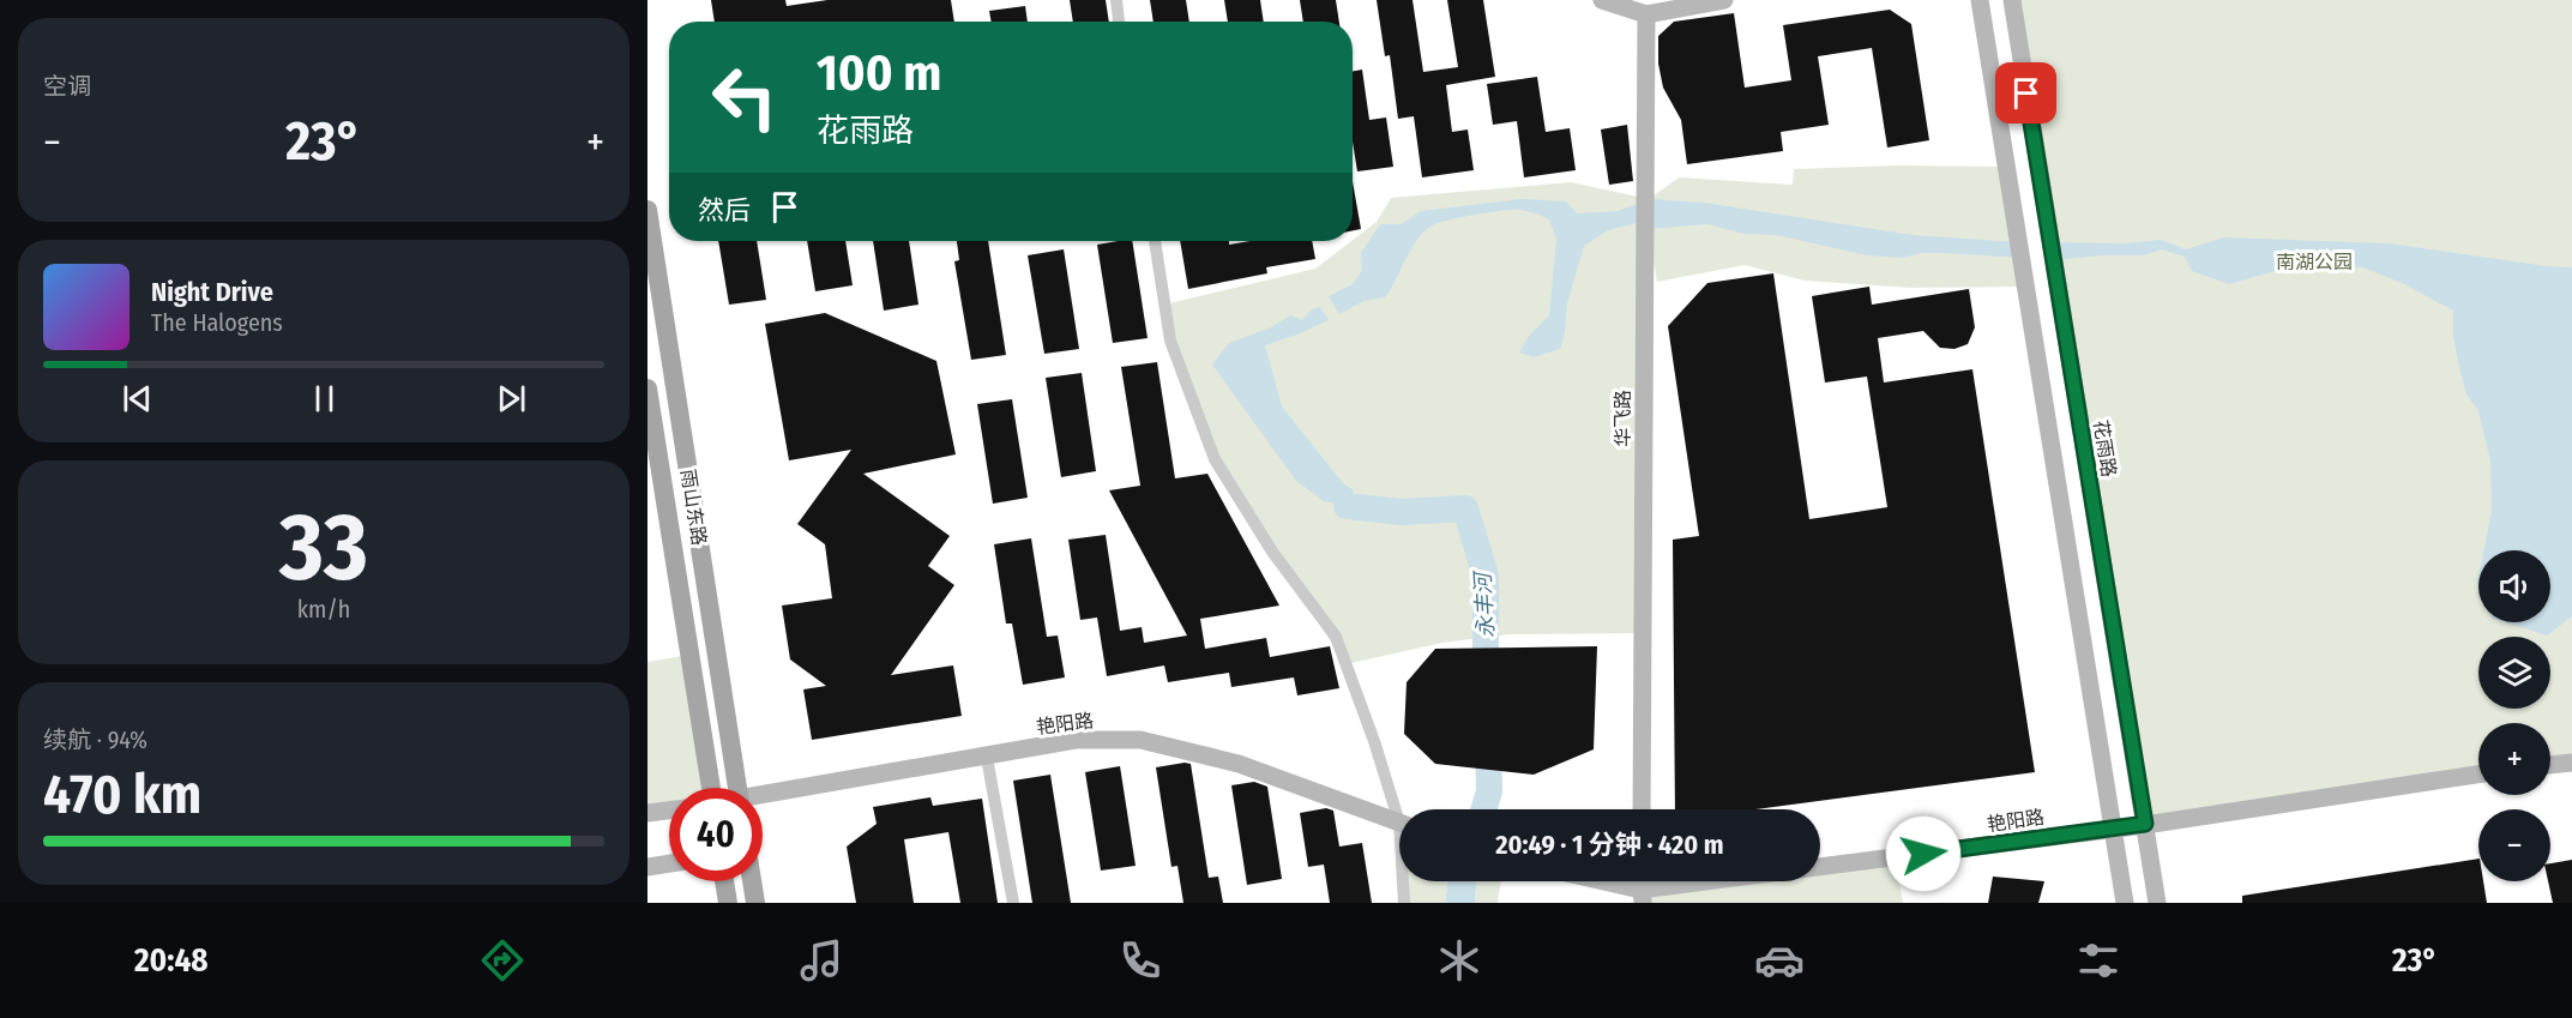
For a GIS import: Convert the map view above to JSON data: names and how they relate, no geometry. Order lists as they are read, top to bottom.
{
  "streets": {
    "main road": ["雨山东路"],
    "street": ["华飞路", "花雨路", "艳阳路"]
  },
  "crossings": [
    ["花雨路", "艳阳路"]
  ],
  "water": ["永丰河"],
  "parks": ["南湖公园"],
  "page": {
    "tile": [
      "空调",
      ["33", "km/h"],
      ["续航 · 94%", "470 km"]
    ],
    "turn": ["100 m", "花雨路"],
    "heat": ["−", "23°", "+"],
    "then": "然后",
    "song": ["Night Drive", "The Halogens"],
    "map_buttons": ["+", "−"],
    "limit": "40",
    "trip": "20:49 · 1 分钟 · 420 m",
    "tabs": ["20:48", "23°"]
  }
}
